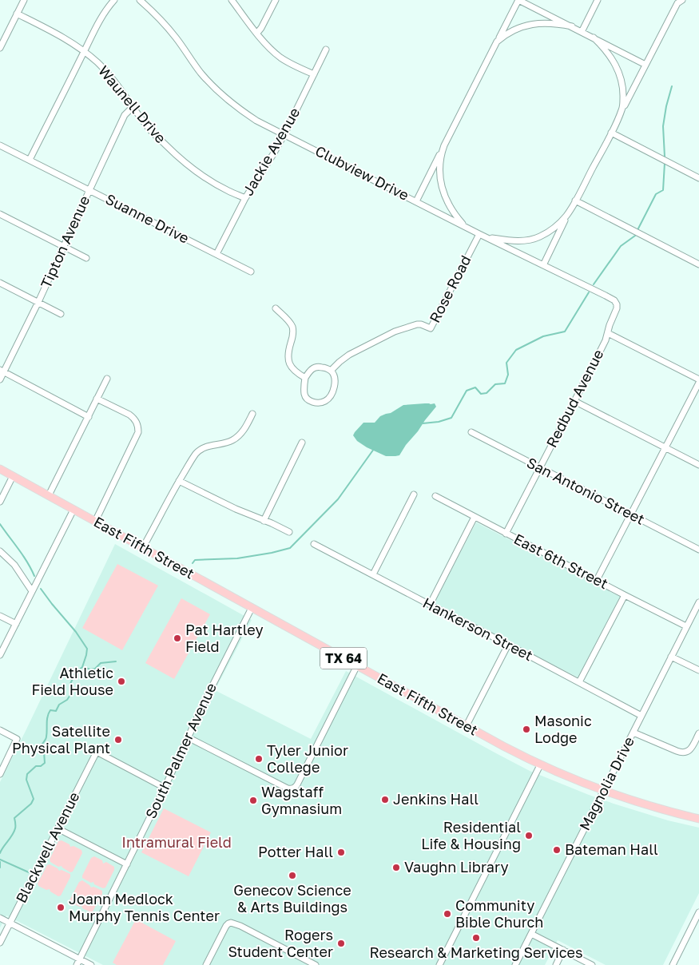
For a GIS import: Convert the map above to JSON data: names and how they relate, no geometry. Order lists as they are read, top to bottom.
{
  "streets": {
    "main road": ["East Fifth Street", "TX 64"],
    "street": [
      "Waunell Drive",
      "Jackie Avenue",
      "Clubview Drive",
      "Suanne Drive",
      "Tipton Avenue",
      "Rose Road",
      "Redbud Avenue",
      "San Antonio Street",
      "East 6th Street",
      "Hankerson Street",
      "South Palmer Avenue",
      "Magnolia Drive",
      "Blackwell Avenue"
    ]
  },
  "crossings": [
    ["Waunell Drive", "Jackie Avenue"],
    ["Waunell Drive", "Tipton Avenue"],
    ["Jackie Avenue", "Clubview Drive"],
    ["Jackie Avenue", "Suanne Drive"],
    ["Clubview Drive", "Rose Road"],
    ["Clubview Drive", "Redbud Avenue"],
    ["Suanne Drive", "Tipton Avenue"],
    ["Redbud Avenue", "San Antonio Street"],
    ["Redbud Avenue", "East 6th Street"],
    ["East Fifth Street", "South Palmer Avenue"],
    ["East Fifth Street", "Magnolia Drive"],
    ["East 6th Street", "Magnolia Drive"],
    ["Hankerson Street", "Magnolia Drive"],
    ["South Palmer Avenue", "Blackwell Avenue"]
  ],
  "parks": ["Intramural Field"],
  "places": [
    "Pat Hartley Field",
    "Athletic Field House",
    "Masonic Lodge",
    "Satellite Physical Plant",
    "Tyler Junior College",
    "Jenkins Hall",
    "Wagstaff Gymnasium",
    "Residential Life & Housing",
    "Bateman Hall",
    "Potter Hall",
    "Vaughn Library",
    "Genecov Science & Arts Buildings",
    "Joann Medlock Murphy Tennis Center",
    "Community Bible Church",
    "Research & Marketing Services",
    "Rogers Student Center"
  ]
}
